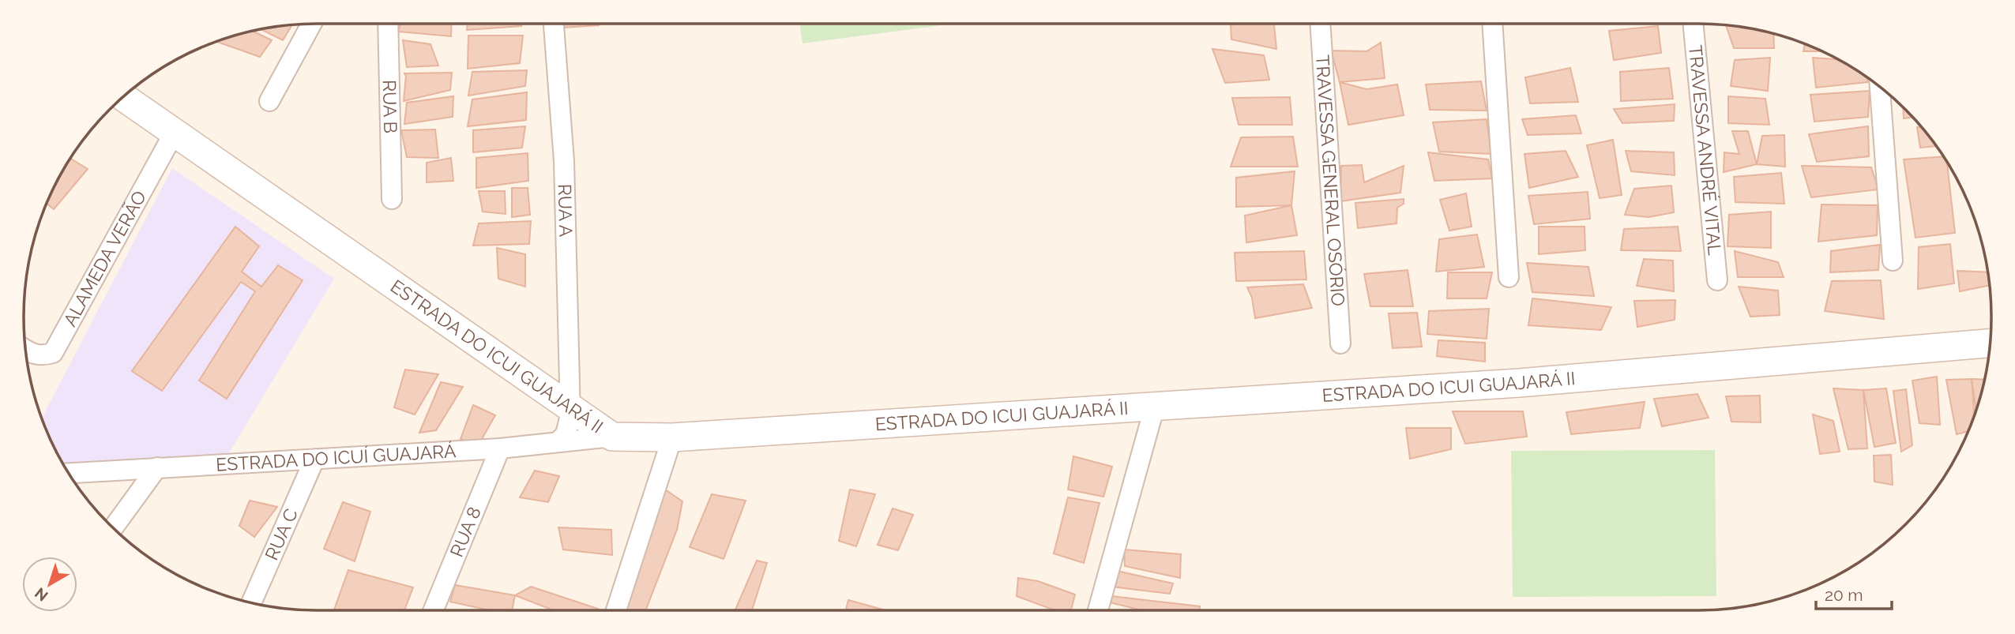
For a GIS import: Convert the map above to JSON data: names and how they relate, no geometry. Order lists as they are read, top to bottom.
{
  "streets": {
    "main road": ["ESTRADA DO ICUI GUAJARÁ II"],
    "street": [
      "RUA B",
      "TRAVESSA ANDRÉ VITAL",
      "TRAVESSA GENERAL OSÓRIO",
      "RUA A",
      "ALAMEDA VERÃO",
      "ESTRADA DO ICUÍ GUAJARÁ",
      "RUA 8",
      "RUA C"
    ]
  },
  "crossings": [
    ["RUA A", "ESTRADA DO ICUI GUAJARÁ II"],
    ["RUA A", "ESTRADA DO ICUÍ GUAJARÁ"],
    ["ALAMEDA VERÃO", "ESTRADA DO ICUI GUAJARÁ II"],
    ["ESTRADA DO ICUI GUAJARÁ II", "ESTRADA DO ICUÍ GUAJARÁ"],
    ["ESTRADA DO ICUÍ GUAJARÁ", "RUA 8"],
    ["ESTRADA DO ICUÍ GUAJARÁ", "RUA C"]
  ],
  "scale_bar": "20 m",
  "north": "bottom left"
}
